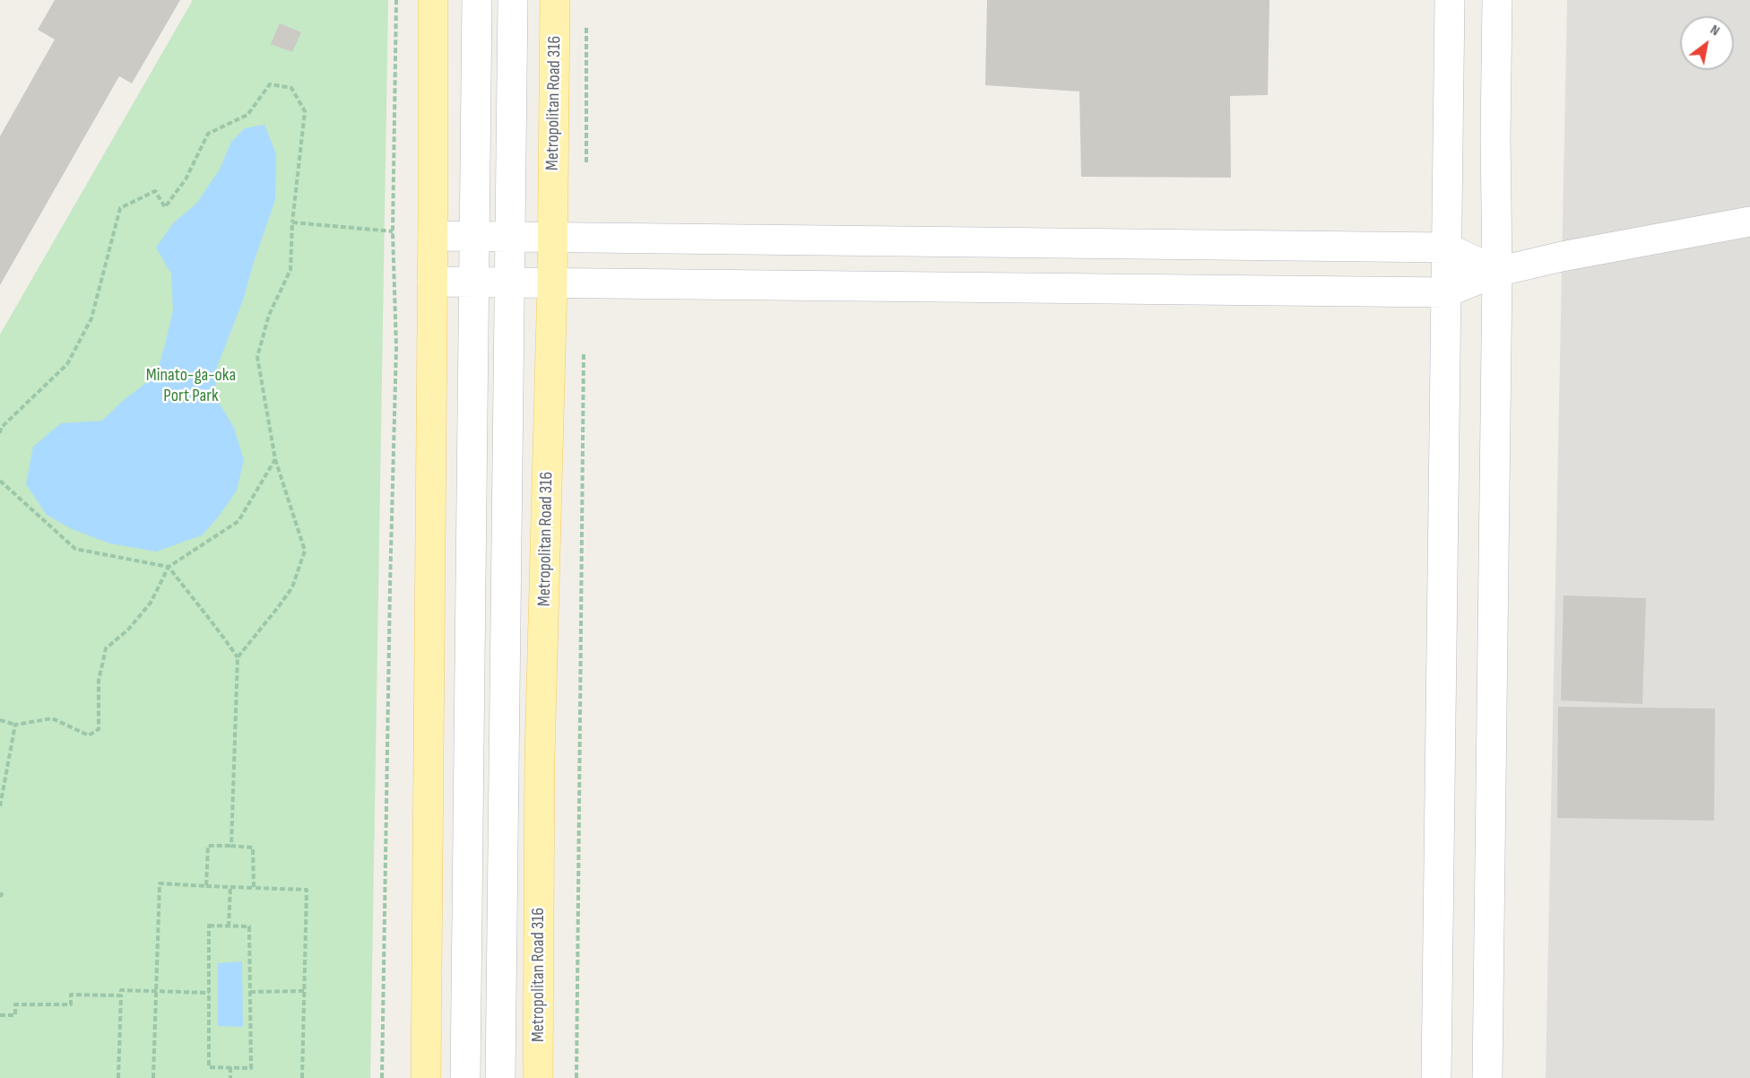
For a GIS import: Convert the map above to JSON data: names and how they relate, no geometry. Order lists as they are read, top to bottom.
{
  "streets": {
    "main road": ["Metropolitan Road 316"]
  },
  "parks": ["Minato-ga-oka Port Park"],
  "north": "top right"
}
